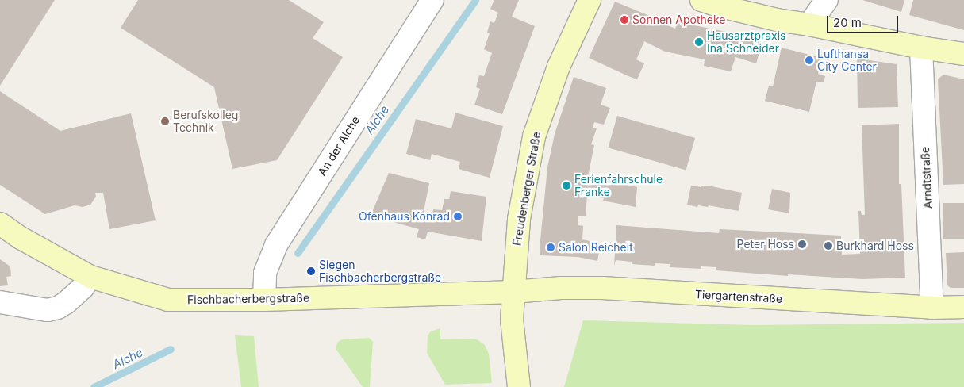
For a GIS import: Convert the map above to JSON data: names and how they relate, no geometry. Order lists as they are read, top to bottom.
{
  "streets": {
    "street": [
      "An der Alche",
      "Arndtstraße",
      "Freudenberger Straße",
      "Tiergartenstraße",
      "Fischbacherbergstraße"
    ]
  },
  "crossings": [
    ["An der Alche", "Fischbacherbergstraße"],
    ["Arndtstraße", "Tiergartenstraße"],
    ["Freudenberger Straße", "Tiergartenstraße"],
    ["Freudenberger Straße", "Fischbacherbergstraße"],
    ["Tiergartenstraße", "Fischbacherbergstraße"]
  ],
  "water": ["Alche"],
  "places": [
    "Sonnen Apotheke",
    "Hausarztpraxis Ina Schneider",
    "Lufthansa City Center",
    "Berufskolleg Technik",
    "Ferienfahrschule Franke",
    "Ofenhaus Konrad",
    "Peter Hoss",
    "Burkhard Hoss",
    "Salon Reichelt",
    "Siegen Fischbacherbergstraße"
  ],
  "scale_bar": "20 m"
}
